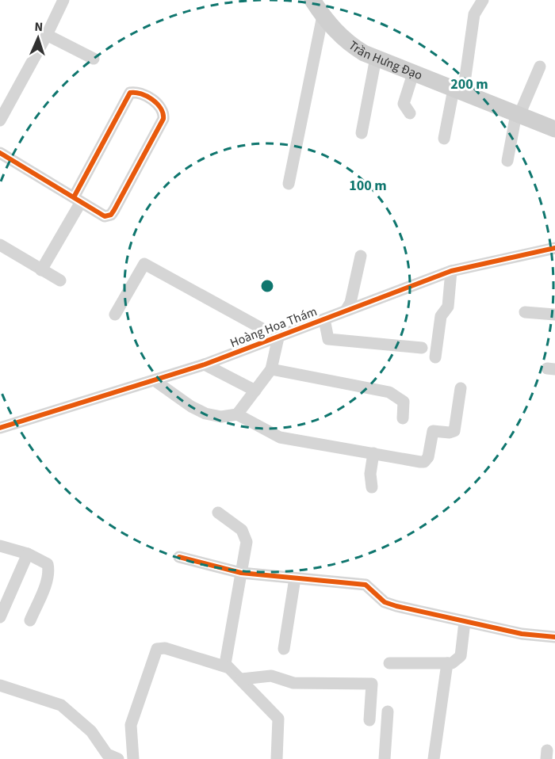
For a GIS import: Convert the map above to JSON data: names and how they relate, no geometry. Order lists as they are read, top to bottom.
{
  "streets": {
    "main road": ["Trần Hưng Đạo"],
    "street": ["Hoàng Hoa Thám"]
  },
  "north": "top",
  "rings": ["200 m", "100 m"]
}
